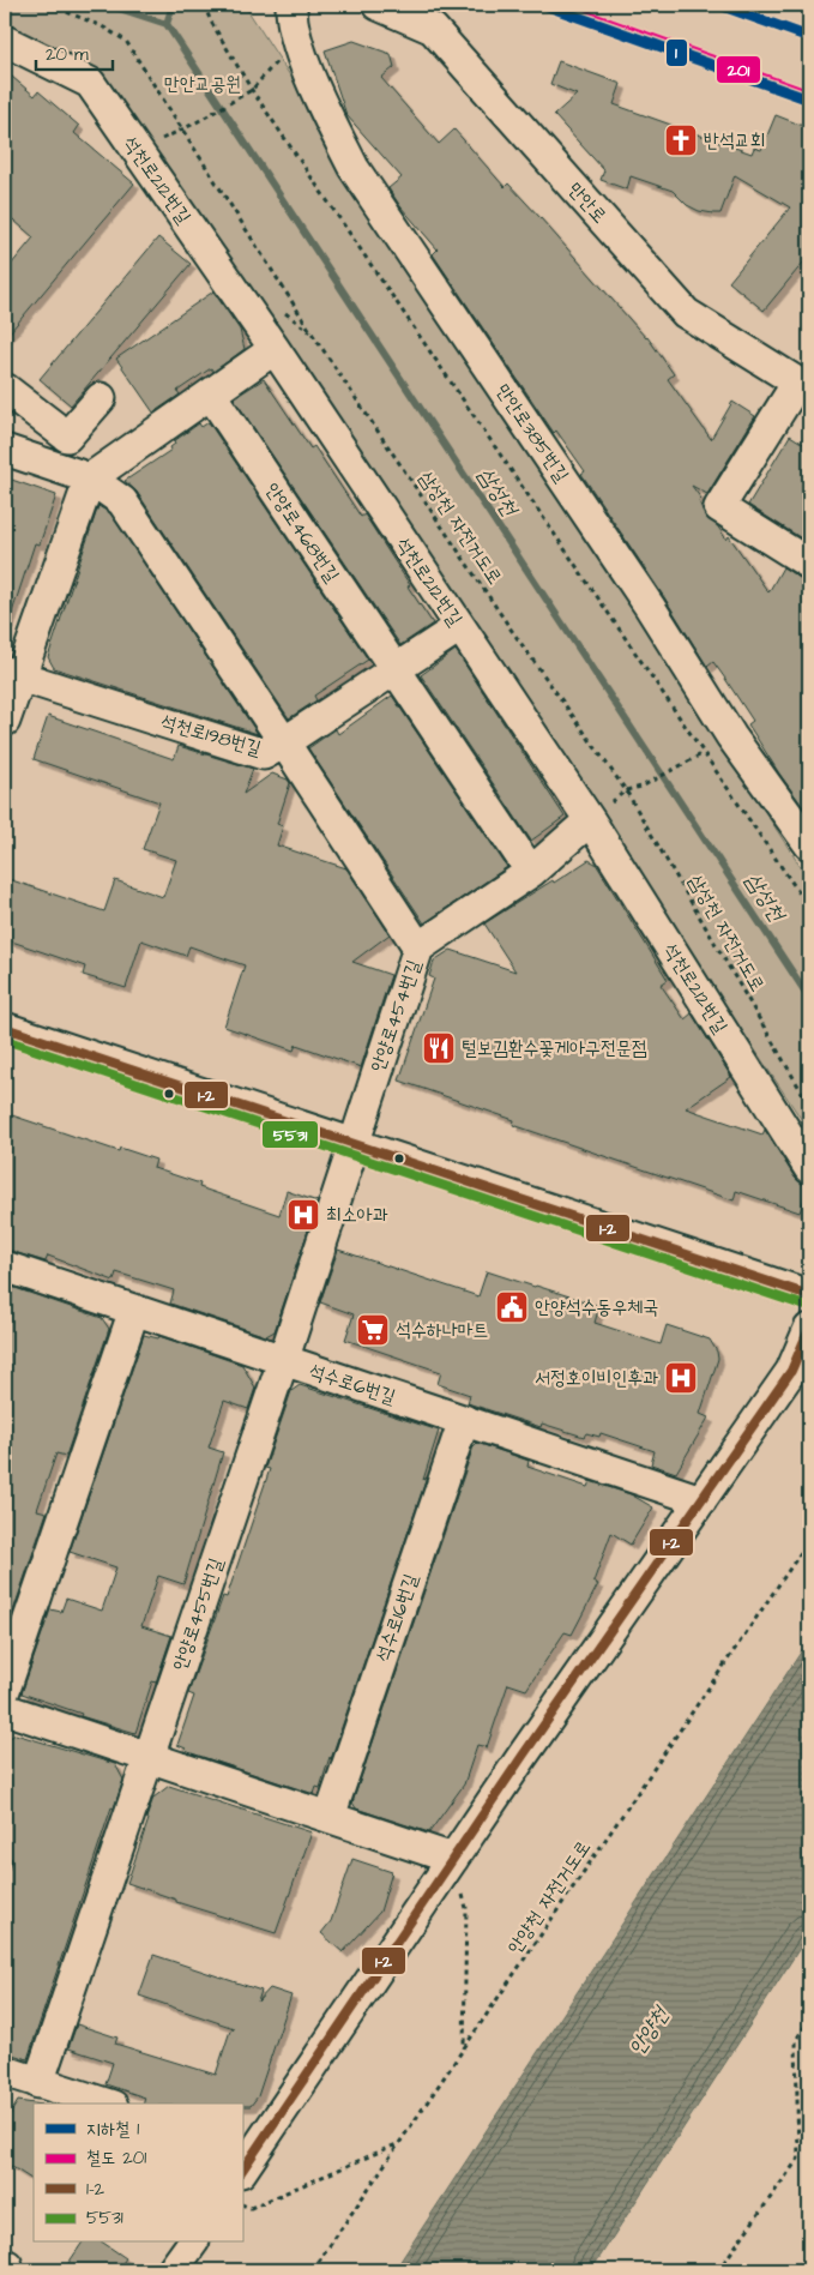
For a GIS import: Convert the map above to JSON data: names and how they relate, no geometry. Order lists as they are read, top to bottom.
{
  "streets": {
    "street": [
      "석천로212번길",
      "만안로",
      "만안로385번길",
      "안양로468번길",
      "석천로198번길",
      "안양로454번길",
      "석수로6번길",
      "안양로455번길",
      "석수로16번길"
    ],
    "path": ["삼성천 자전거도로", "안양천 자전거도로"]
  },
  "crossings": [
    ["석천로212번길", "안양로454번길"],
    ["석천로198번길", "안양로454번길"],
    ["안양로454번길", "안양로455번길"],
    ["석수로6번길", "안양로455번길"],
    ["석수로6번길", "석수로16번길"]
  ],
  "water": ["삼성천", "안양천"],
  "parks": ["만안교공원"],
  "places": {
    "church": ["반석교회"],
    "restaurant": ["털보김환수꽃게아구전문점"],
    "hospital": ["최소아과", "서정호이비인후과"],
    "public building": ["안양석수동우체국"],
    "supermarket": ["석수하나마트"]
  },
  "lines": [
    "metro line 1",
    "rail line 201",
    "transit line 1-2",
    "transit line 5531"
  ],
  "legend": [
    "지하철 1",
    "철도 201",
    "1-2",
    "5531"
  ],
  "scale_bar": "20 m"
}
